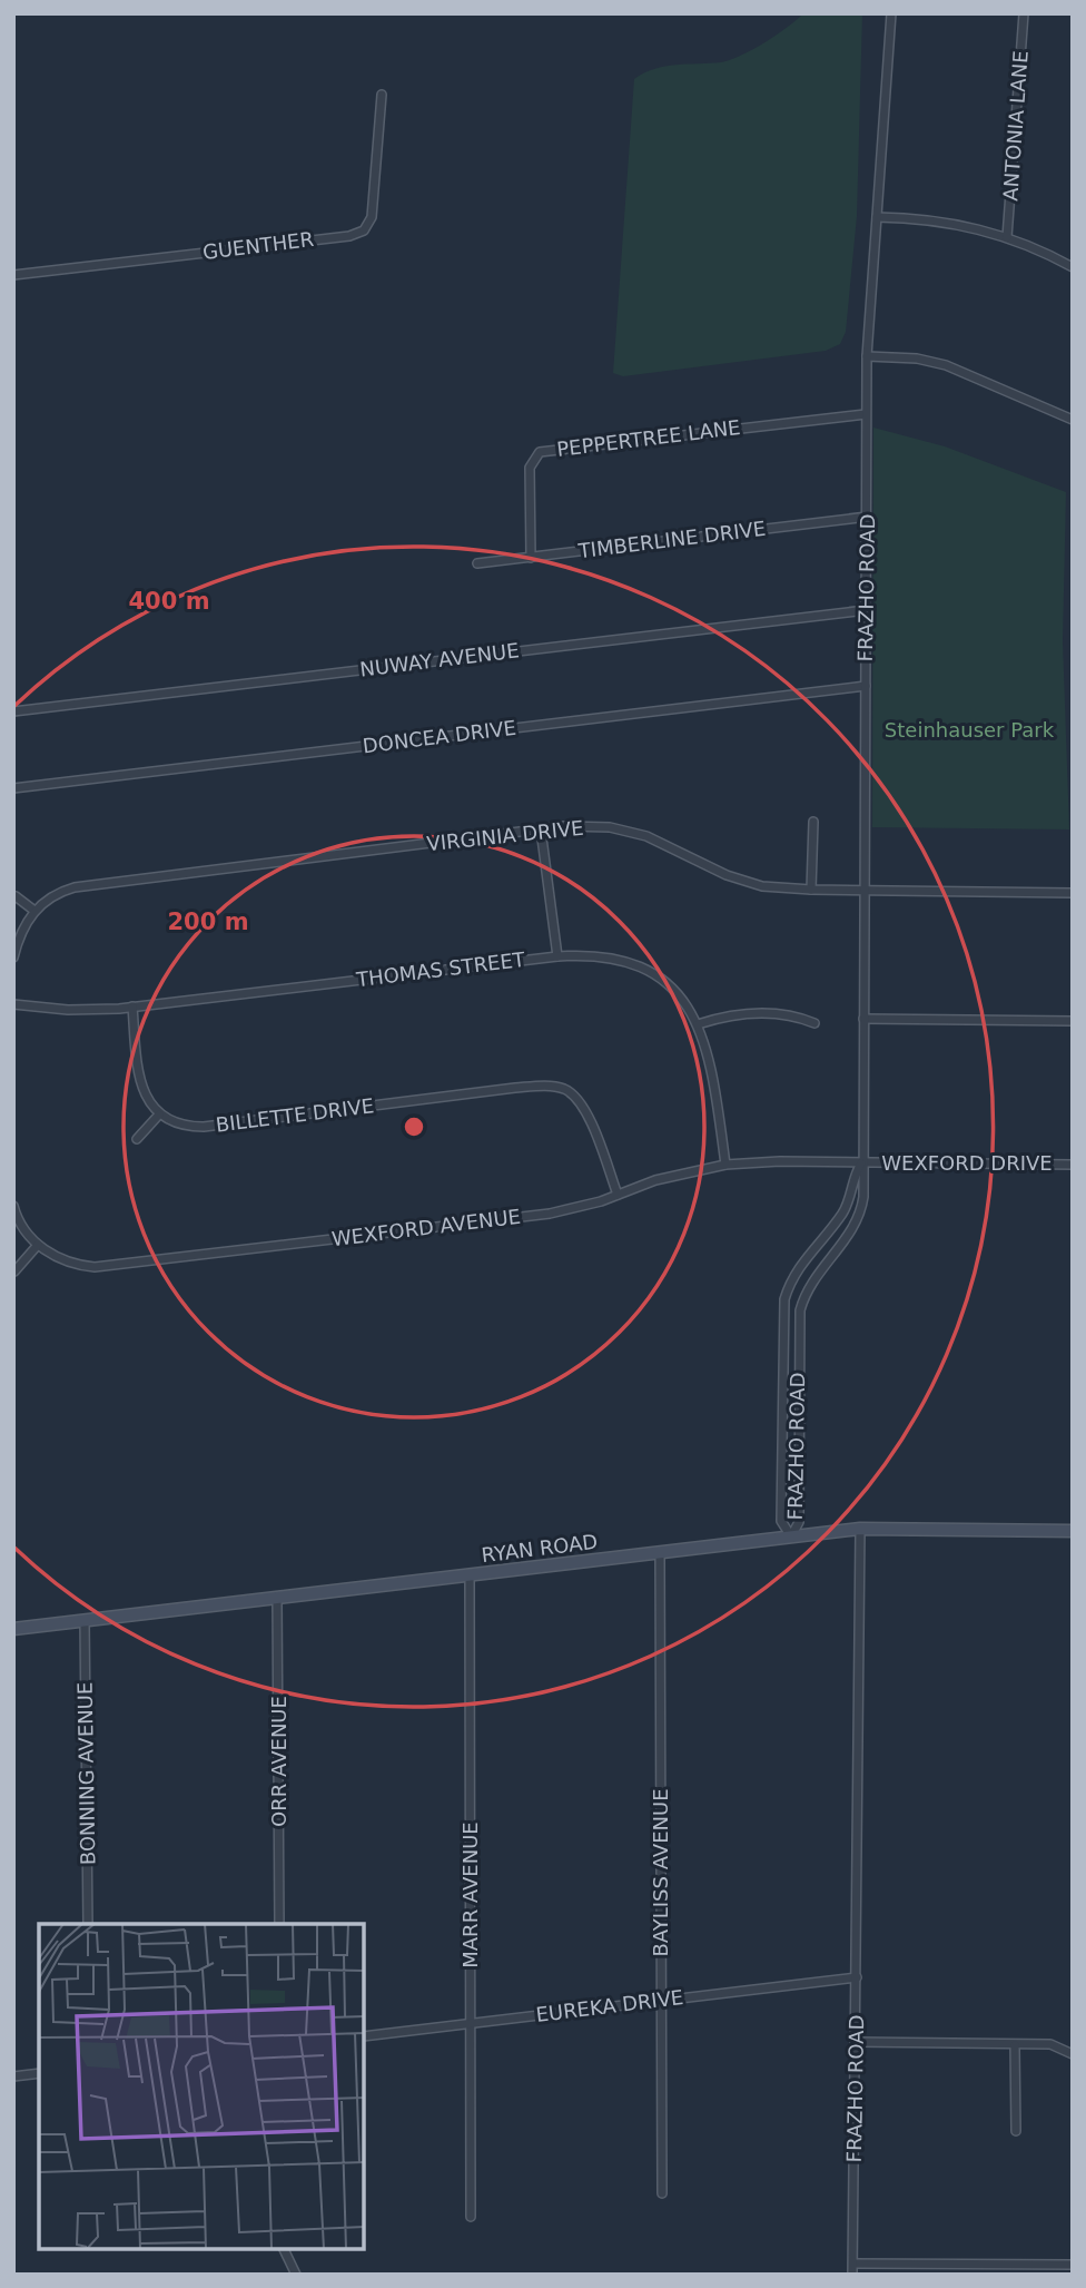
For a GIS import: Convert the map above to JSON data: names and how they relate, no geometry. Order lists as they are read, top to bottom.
{
  "streets": {
    "main road": ["RYAN ROAD"],
    "street": [
      "ANTONIA LANE",
      "GUENTHER",
      "PEPPERTREE LANE",
      "TIMBERLINE DRIVE",
      "FRAZHO ROAD",
      "NUWAY AVENUE",
      "DONCEA DRIVE",
      "VIRGINIA DRIVE",
      "THOMAS STREET",
      "BILLETTE DRIVE",
      "WEXFORD DRIVE",
      "WEXFORD AVENUE",
      "ORR AVENUE",
      "BONNING AVENUE",
      "BAYLISS AVENUE",
      "MARR AVENUE",
      "EUREKA DRIVE"
    ]
  },
  "crossings": [
    ["PEPPERTREE LANE", "TIMBERLINE DRIVE"],
    ["PEPPERTREE LANE", "FRAZHO ROAD"],
    ["TIMBERLINE DRIVE", "FRAZHO ROAD"],
    ["FRAZHO ROAD", "NUWAY AVENUE"],
    ["FRAZHO ROAD", "DONCEA DRIVE"],
    ["FRAZHO ROAD", "VIRGINIA DRIVE"],
    ["FRAZHO ROAD", "WEXFORD DRIVE"],
    ["FRAZHO ROAD", "WEXFORD AVENUE"],
    ["FRAZHO ROAD", "RYAN ROAD"],
    ["FRAZHO ROAD", "EUREKA DRIVE"],
    ["THOMAS STREET", "WEXFORD AVENUE"],
    ["BILLETTE DRIVE", "WEXFORD AVENUE"],
    ["WEXFORD DRIVE", "WEXFORD AVENUE"],
    ["RYAN ROAD", "ORR AVENUE"],
    ["RYAN ROAD", "BONNING AVENUE"],
    ["RYAN ROAD", "BAYLISS AVENUE"],
    ["RYAN ROAD", "MARR AVENUE"],
    ["BAYLISS AVENUE", "EUREKA DRIVE"],
    ["MARR AVENUE", "EUREKA DRIVE"]
  ],
  "parks": ["Steinhauser Park"],
  "rings": ["400 m", "200 m"]
}
